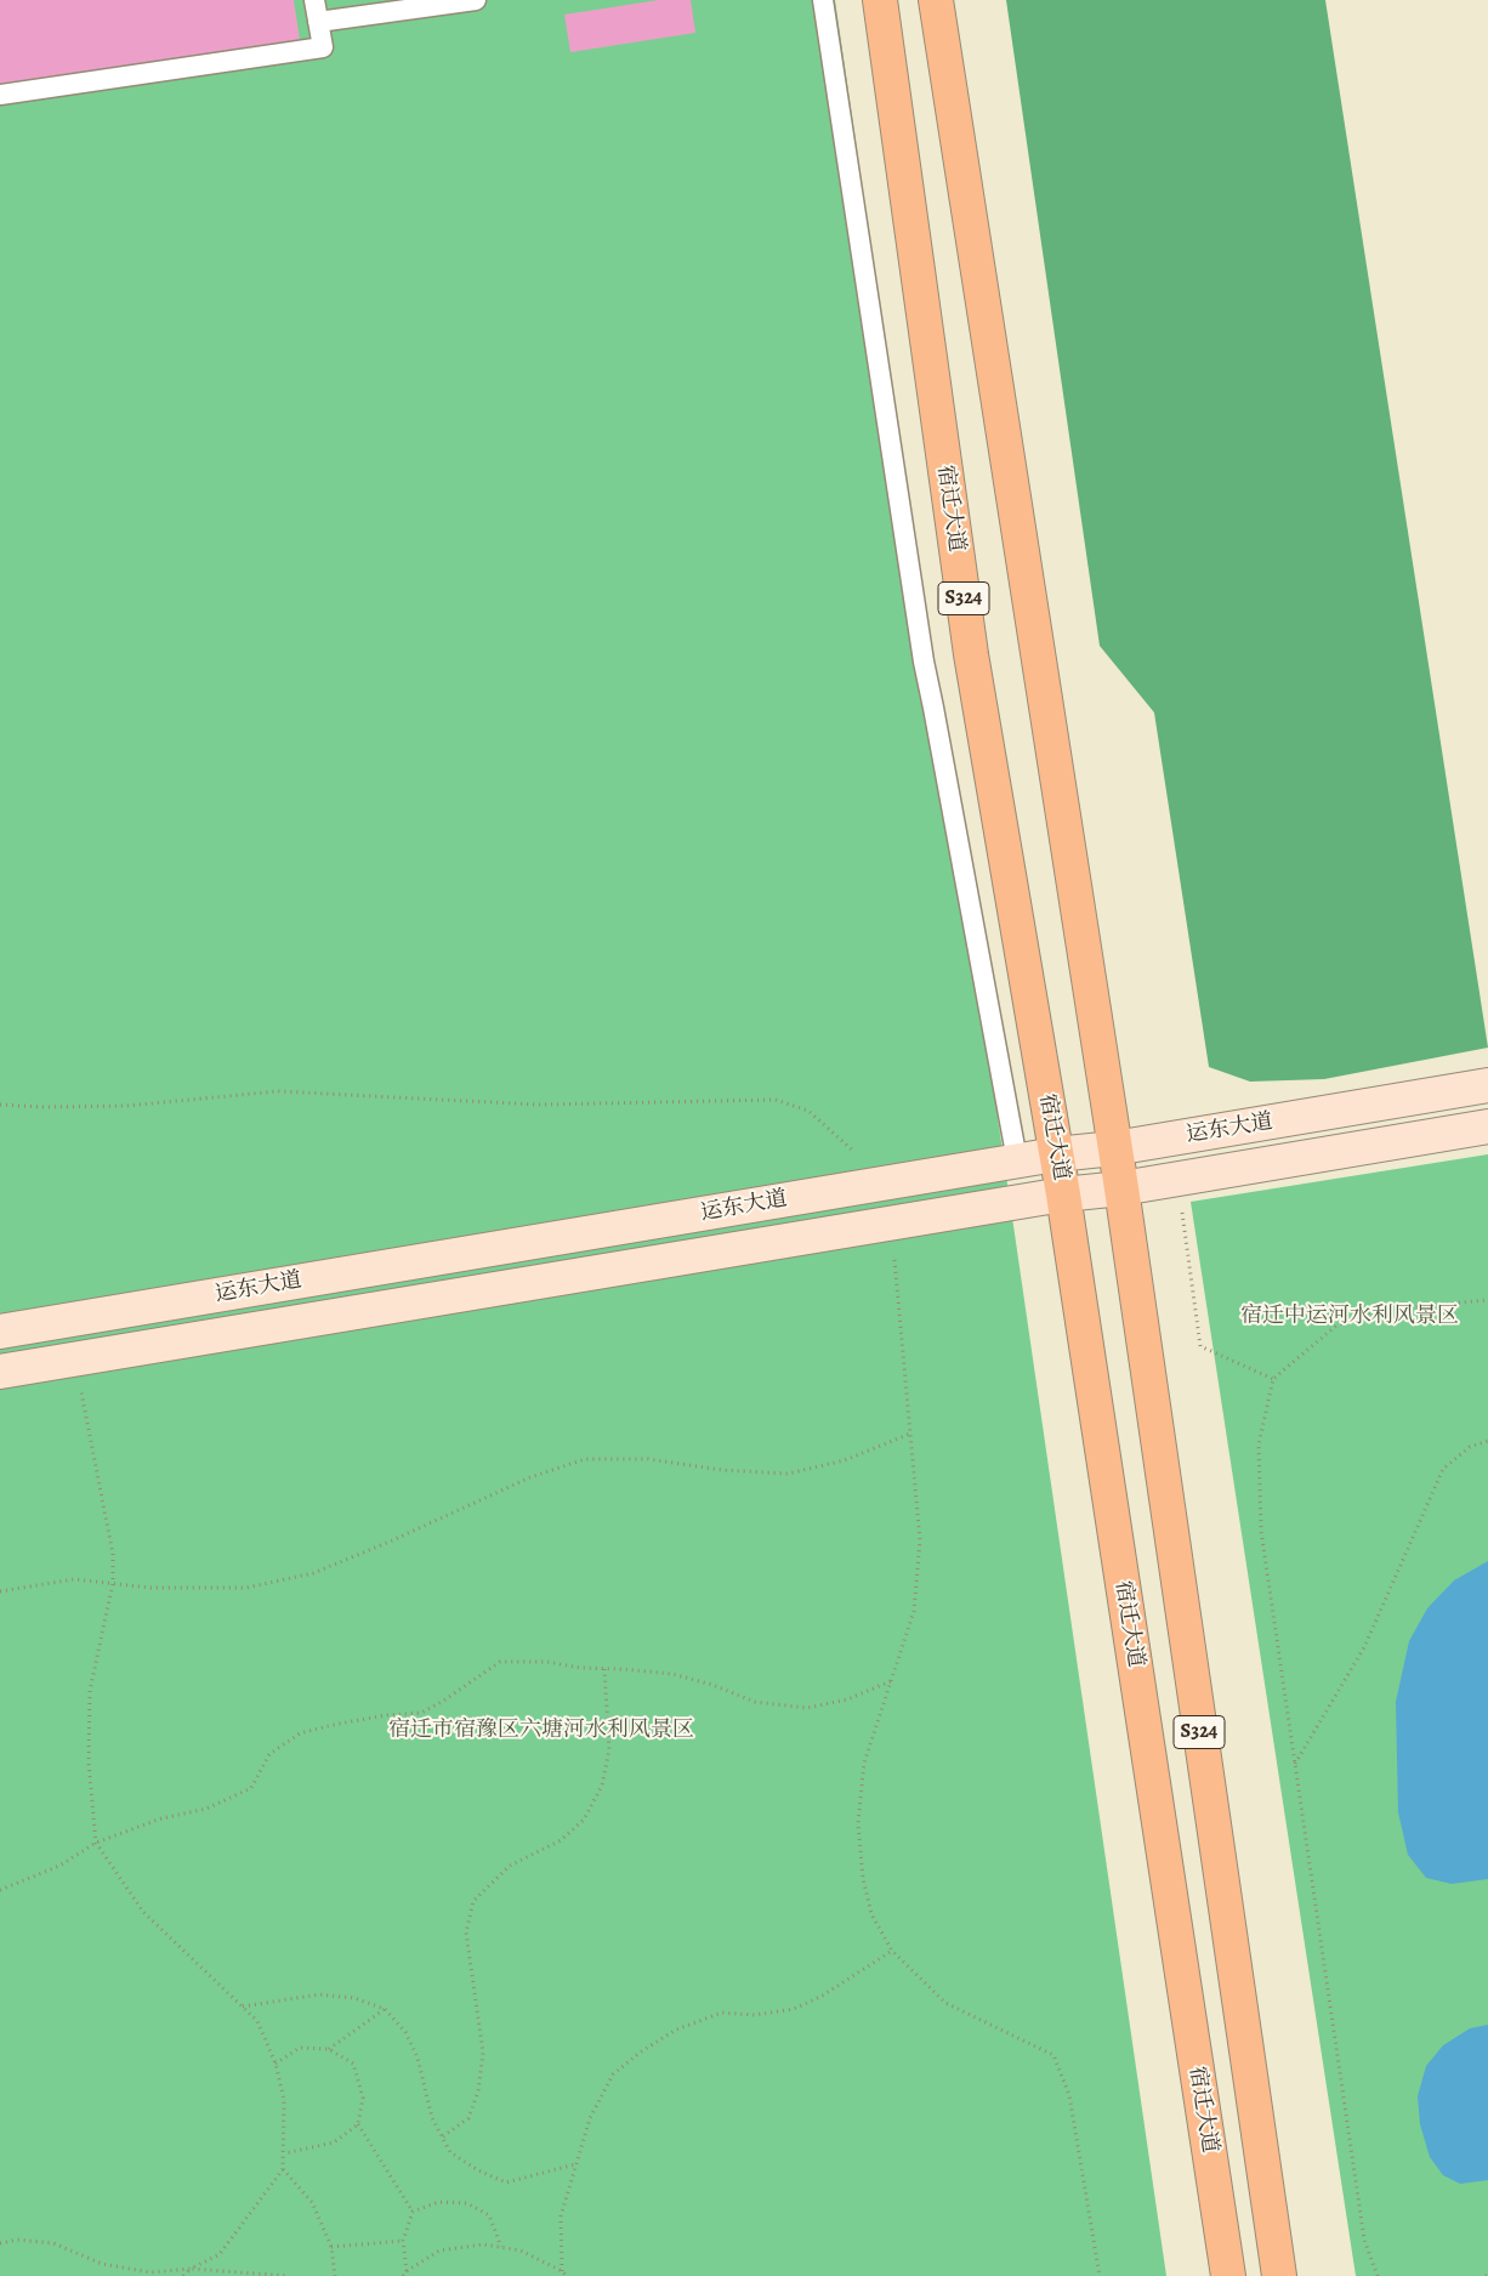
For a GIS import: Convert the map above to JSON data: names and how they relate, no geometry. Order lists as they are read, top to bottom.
{
  "streets": {
    "main road": ["宿迁大道", "S324", "运东大道"]
  },
  "crossings": [
    ["宿迁大道", "运东大道"],
    ["S324", "运东大道"]
  ],
  "parks": ["宿迁中运河水利风景区", "宿迁市宿豫区六塘河水利风景区"]
}
